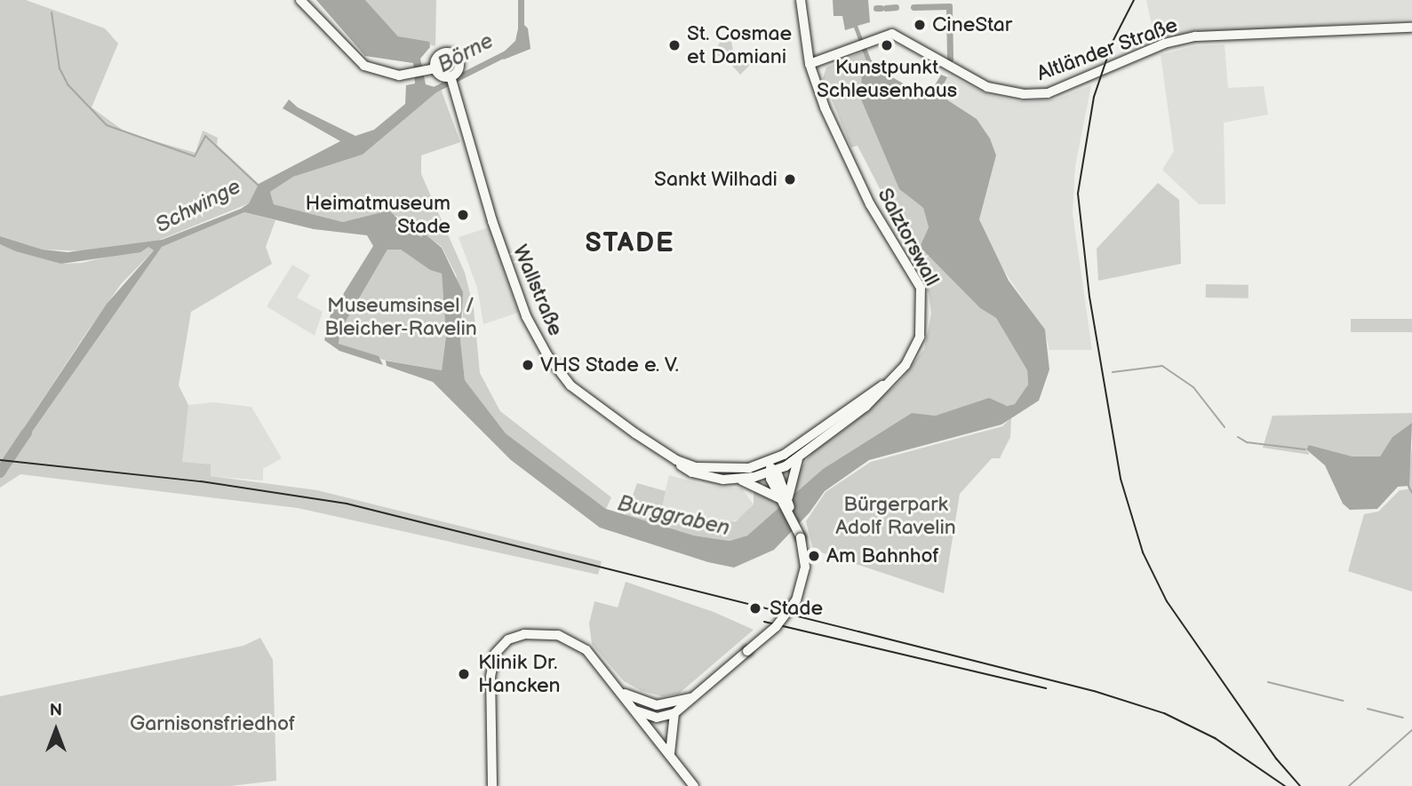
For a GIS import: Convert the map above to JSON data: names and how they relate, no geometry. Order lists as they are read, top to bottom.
{
  "streets": {
    "main road": ["Altländer Straße", "Salztorswall", "Wallstraße"]
  },
  "crossings": [
    ["Altländer Straße", "Salztorswall"],
    ["Salztorswall", "Wallstraße"]
  ],
  "districts": ["STADE"],
  "water": ["Börne", "Schwinge", "Burggraben"],
  "parks": ["Museumsinsel / Bleicher-Ravelin", "Bürgerpark Adolf Ravelin", "Garnisonsfriedhof"],
  "places": [
    "CineStar",
    "St. Cosmae et Damiani",
    "Kunstpunkt Schleusenhaus",
    "Sankt Wilhadi",
    "Heimatmuseum Stade",
    "VHS Stade e. V.",
    "Am Bahnhof",
    "Stade",
    "Klinik Dr. Hancken"
  ],
  "north": "top"
}
